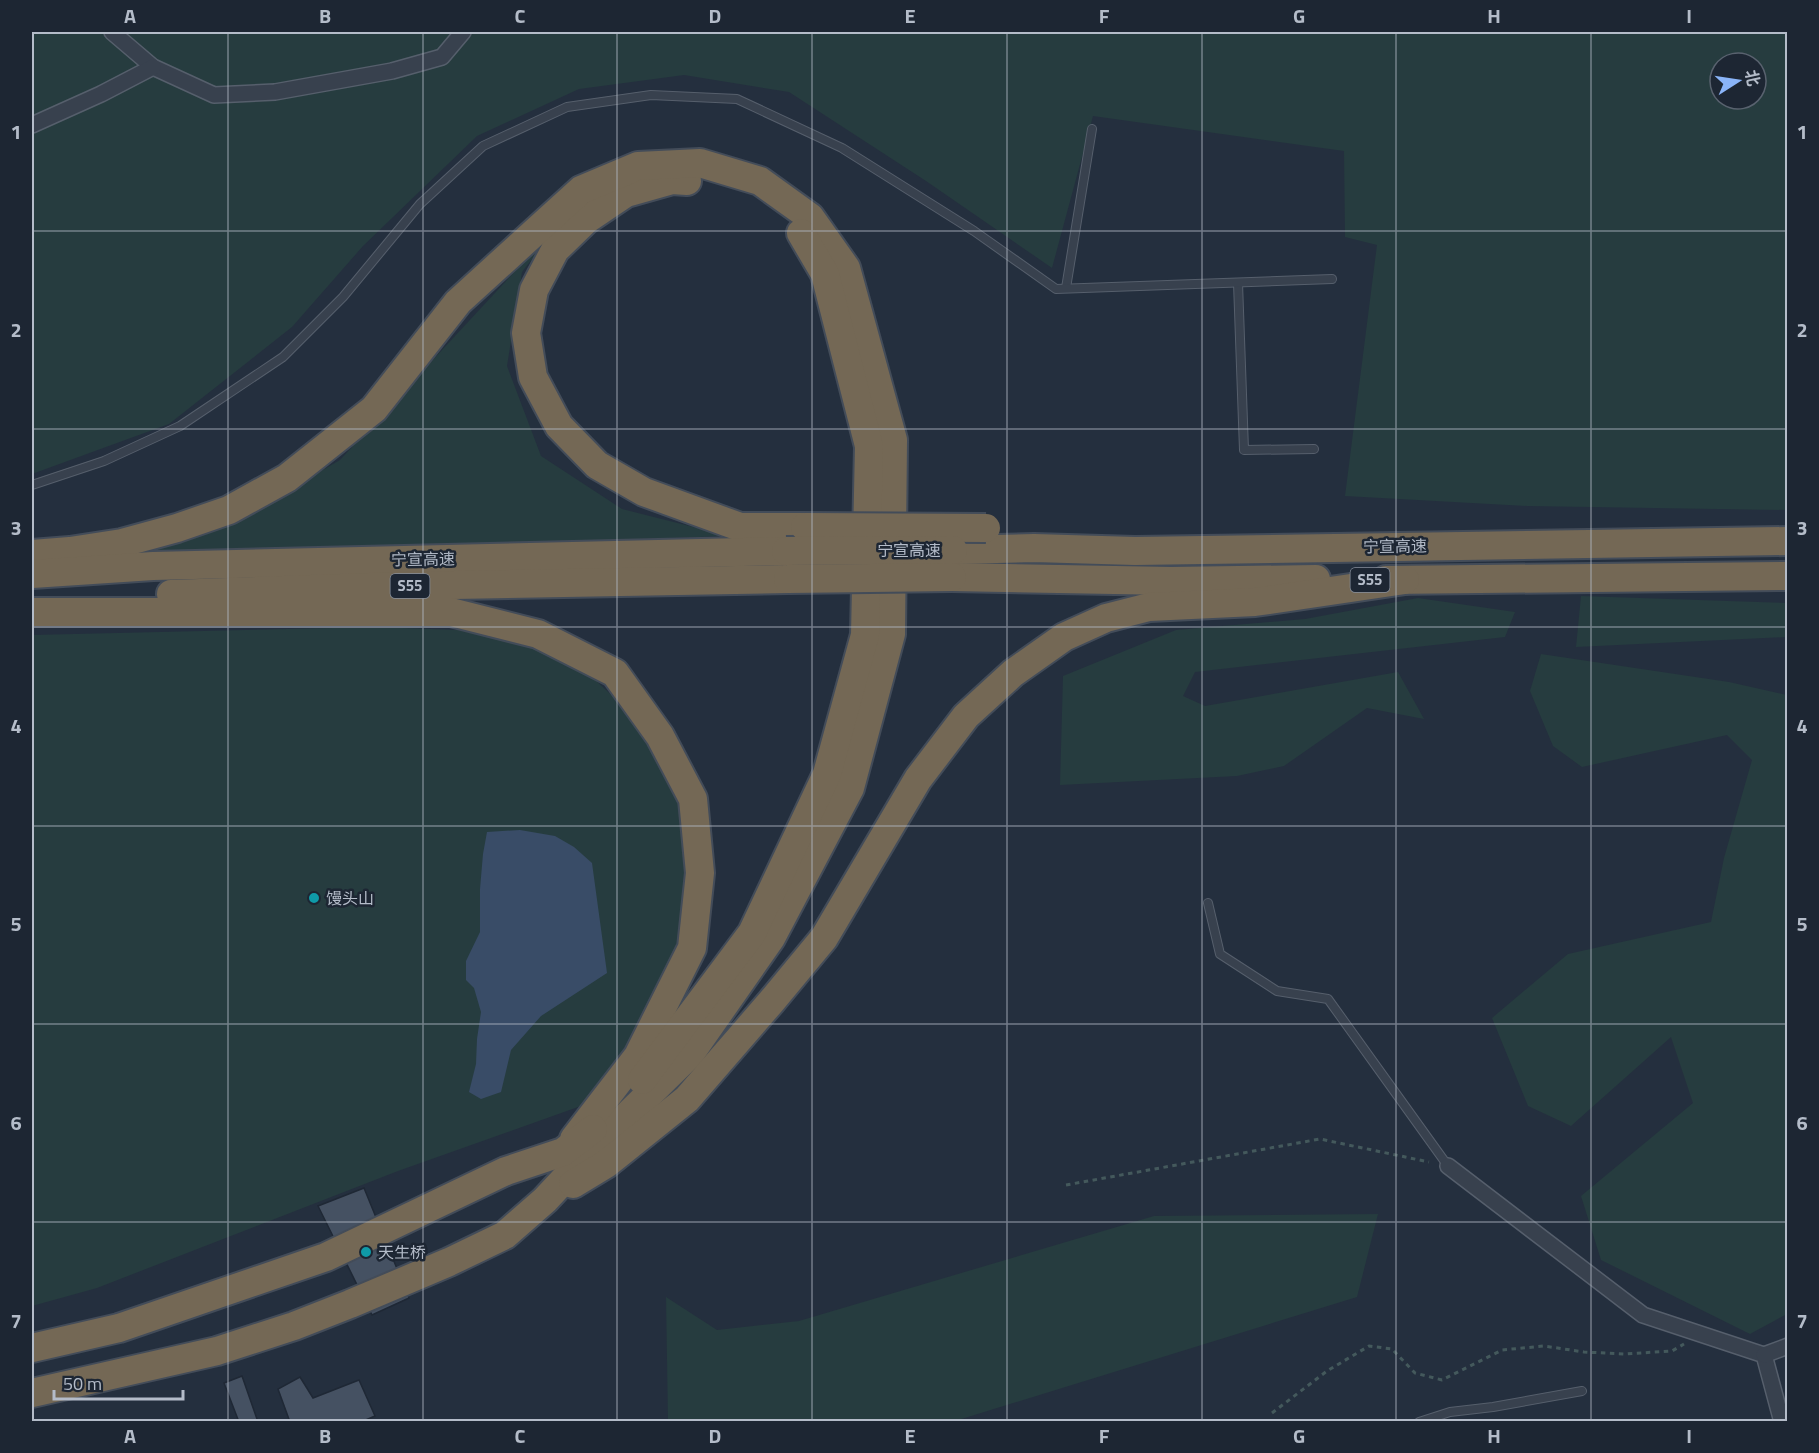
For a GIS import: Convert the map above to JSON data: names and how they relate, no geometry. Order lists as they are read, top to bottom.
{
  "streets": {
    "highway": ["宁宣高速", "S55"]
  },
  "places": ["馒头山", "天生桥"],
  "scale_bar": "50 m",
  "north": "right",
  "grid": {
    "columns": [
      "A",
      "B",
      "C",
      "D",
      "E",
      "F",
      "G",
      "H",
      "I"
    ],
    "rows": [
      "1",
      "2",
      "3",
      "4",
      "5",
      "6",
      "7"
    ]
  }
}
